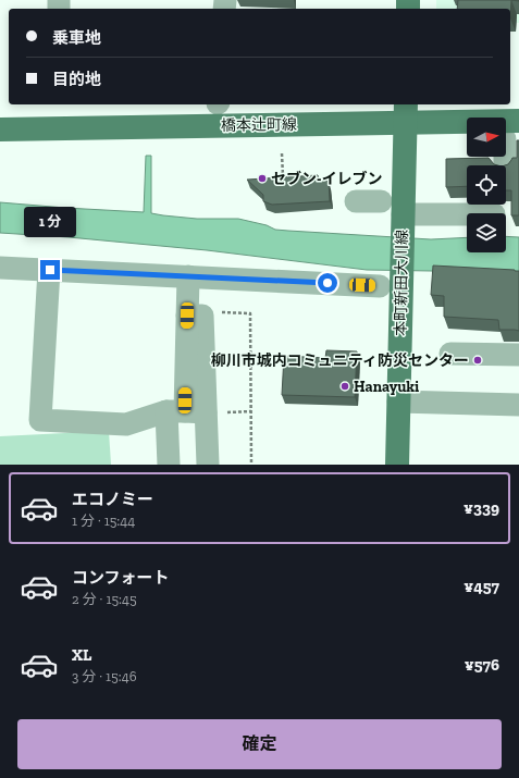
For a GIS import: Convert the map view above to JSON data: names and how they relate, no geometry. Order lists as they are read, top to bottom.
{
  "streets": {
    "main road": ["橋本辻町線", "本町新田大川線"]
  },
  "crossings": [
    ["橋本辻町線", "本町新田大川線"]
  ],
  "places": ["セブン-イレブン", "柳川市城内コミュニティ防災センター", "Hanayuki"],
  "north": "right",
  "page": {
    "banner": ["乗車地", "目的地"],
    "bubble": "1 分",
    "list": [
      {
        "name": "エコノミー",
        "note": "1 分 · 15:44",
        "value": "¥339"
      },
      {
        "name": "コンフォート",
        "note": "2 分 · 15:45",
        "value": "¥457"
      },
      {
        "name": "XL",
        "note": "3 分 · 15:46",
        "value": "¥576"
      }
    ],
    "buttons": "確定"
  }
}
